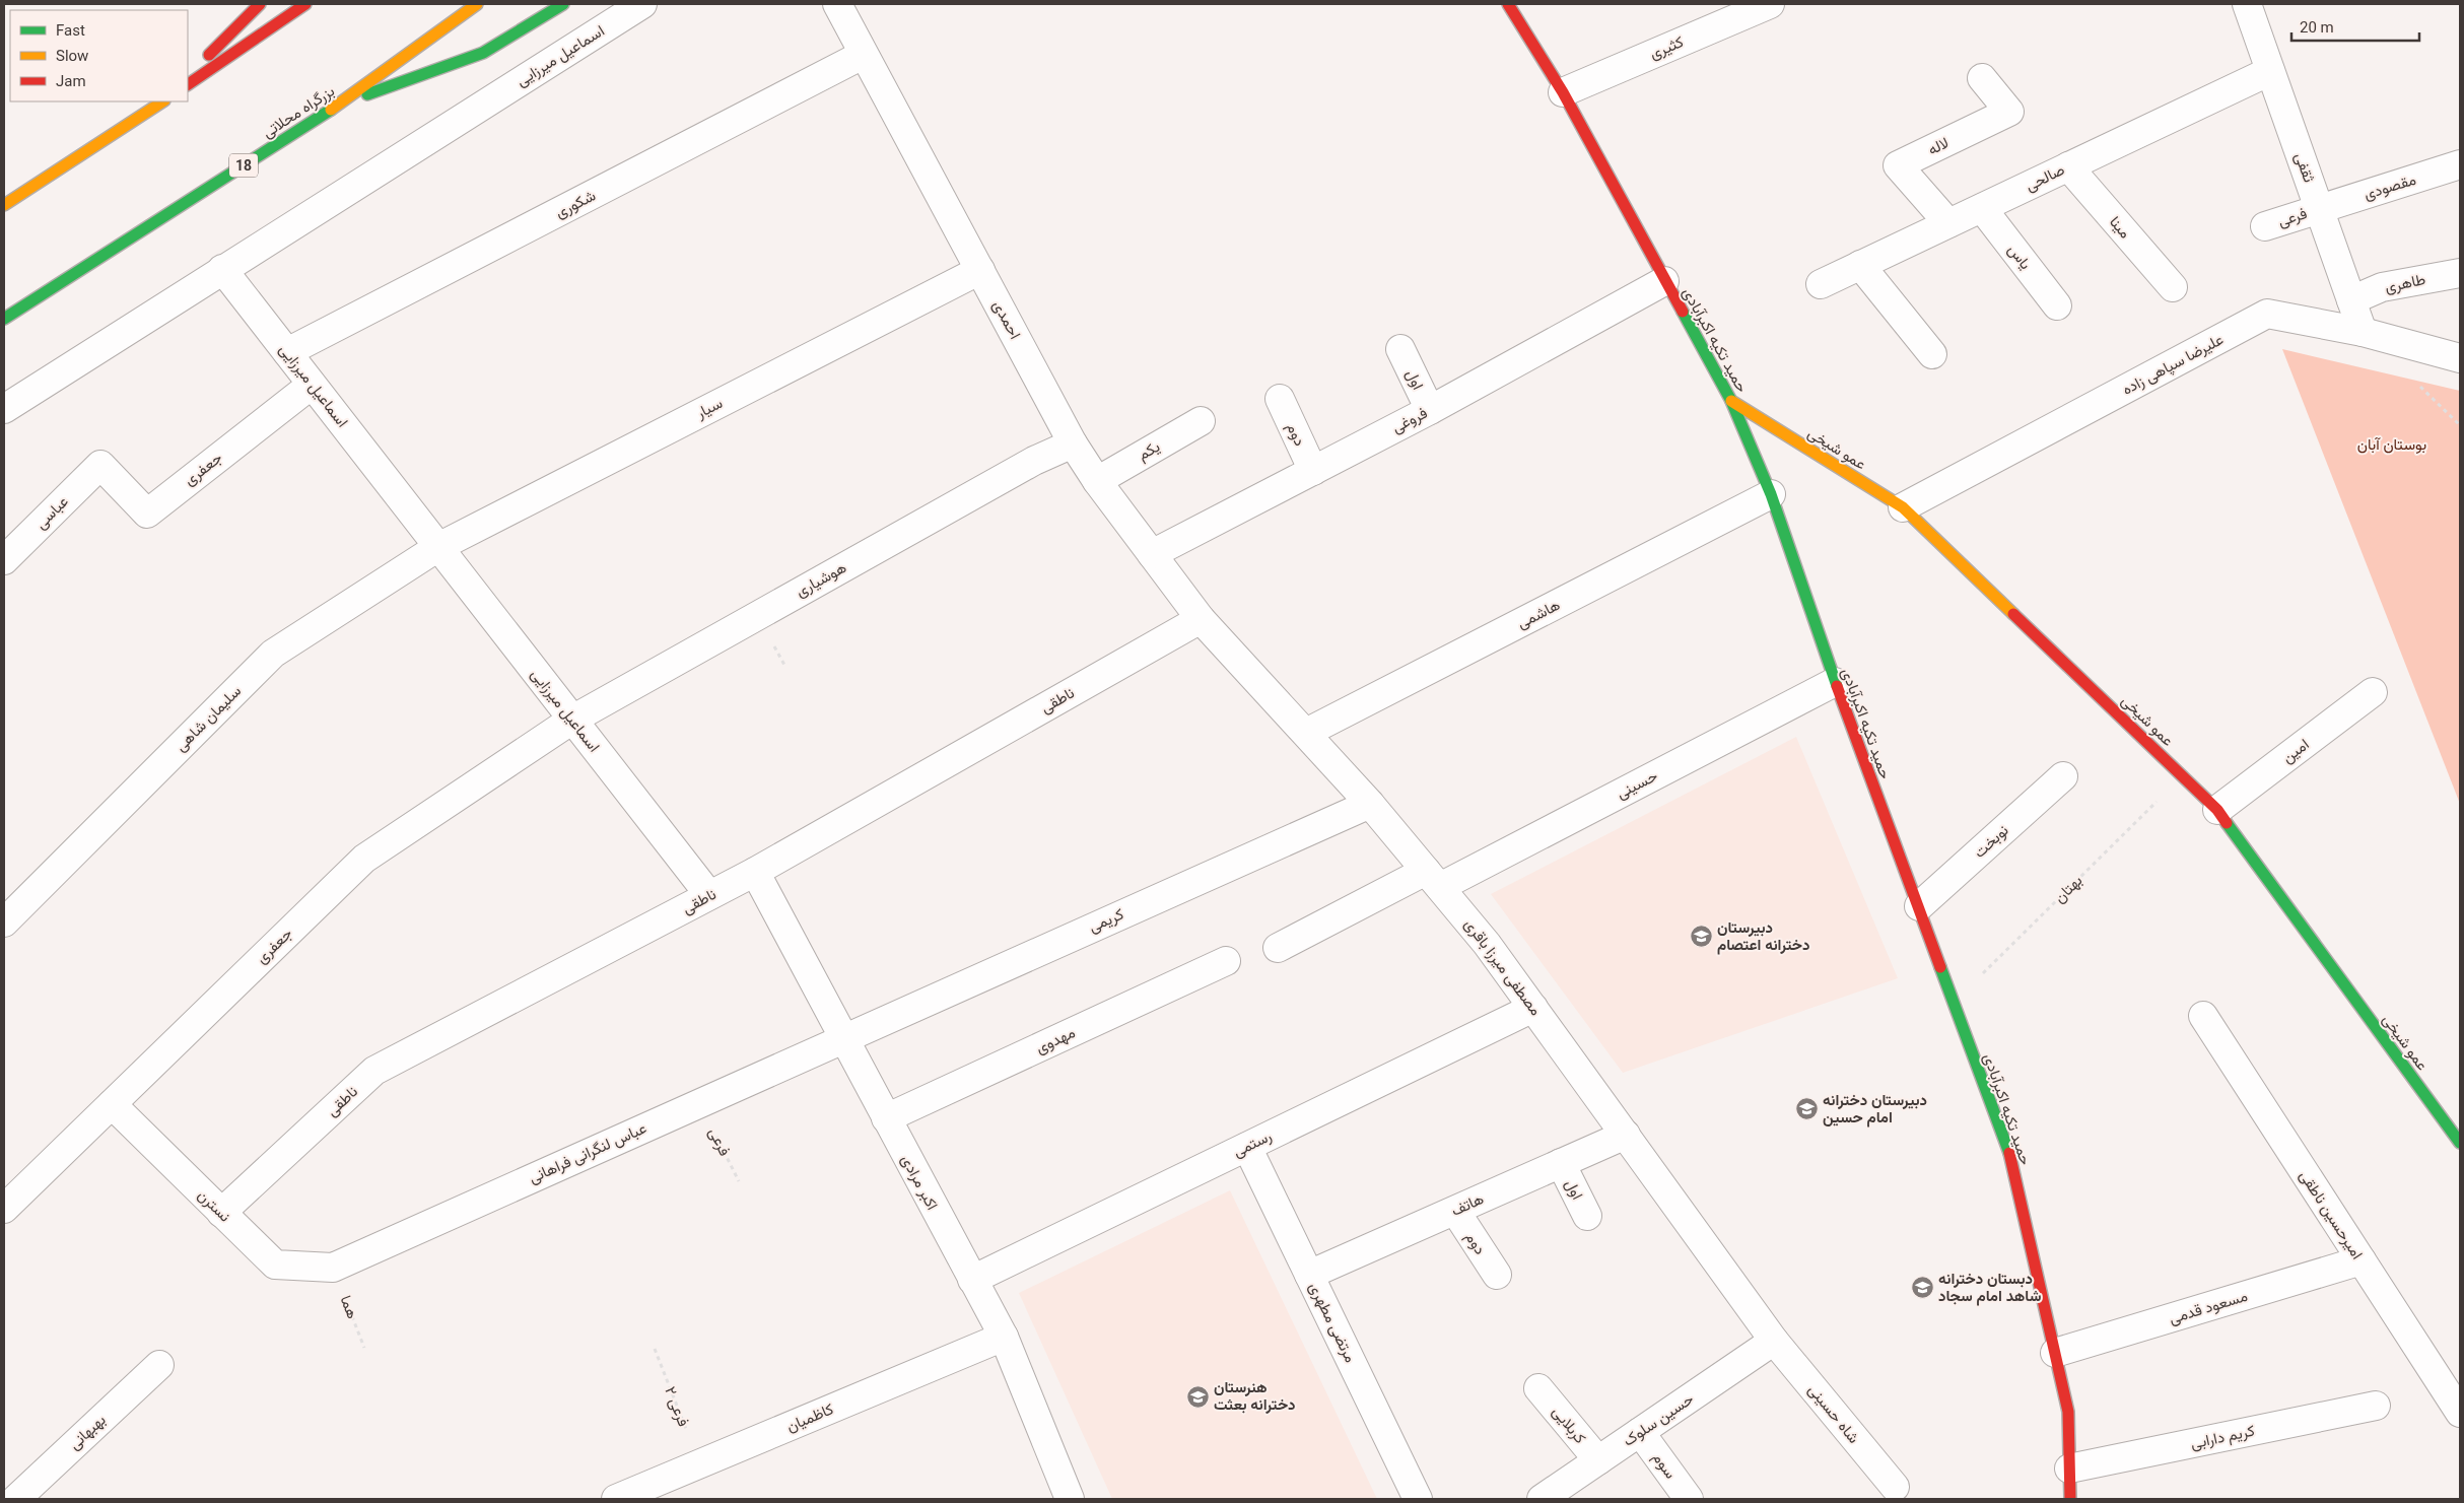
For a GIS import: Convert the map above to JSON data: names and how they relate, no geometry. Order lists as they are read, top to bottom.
{
  "streets": {
    "main road": [
      "بزرگراه محلاتی",
      "18",
      "حمید تکیه اکبرآبادی",
      "عمو شیخی"
    ],
    "street": [
      "کثیری",
      "اسماعیل میرزایی",
      "لاله",
      "ثقفی",
      "صالحی",
      "مقصودی",
      "شکوری",
      "فرعی",
      "مینا",
      "یاس",
      "طاهری",
      "احمدی",
      "علیرضا سپاهی زاده",
      "اول",
      "سیار",
      "فروغی",
      "دوم",
      "یکم",
      "جعفری",
      "عباسی",
      "هوشیاری",
      "هاشمی",
      "ناطقی",
      "سلیمان شاهی",
      "امین",
      "حسینی",
      "نوبخت",
      "کریمی",
      "مصطفی میرزا باقری",
      "مهدوی",
      "رستمی",
      "عباس لنگرانی فراهانی",
      "اکبر مرادی",
      "هاتف",
      "نسترن",
      "امیرحسین ناطقی",
      "مسعود قدمی",
      "مرتضی مطهری",
      "شاه حسینی",
      "کاظمیان",
      "حسین سلوک",
      "کربلایی",
      "بهبهانی",
      "کریم دارابی",
      "سوم"
    ],
    "path": ["بهتان", "هما", "فرعی ۲"]
  },
  "crossings": [
    ["کثیری", "حمید تکیه اکبرآبادی"],
    ["اسماعیل میرزایی", "شکوری"],
    ["اسماعیل میرزایی", "سیار"],
    ["اسماعیل میرزایی", "جعفری"],
    ["اسماعیل میرزایی", "هوشیاری"],
    ["اسماعیل میرزایی", "ناطقی"],
    ["اسماعیل میرزایی", "سلیمان شاهی"],
    ["لاله", "صالحی"],
    ["ثقفی", "صالحی"],
    ["ثقفی", "مقصودی"],
    ["ثقفی", "فرعی"],
    ["ثقفی", "طاهری"],
    ["ثقفی", "علیرضا سپاهی زاده"],
    ["صالحی", "مینا"],
    ["صالحی", "یاس"],
    ["مقصودی", "فرعی"],
    ["شکوری", "احمدی"],
    ["فرعی", "عباس لنگرانی فراهانی"],
    ["احمدی", "سیار"],
    ["احمدی", "فروغی"],
    ["احمدی", "یکم"],
    ["احمدی", "هوشیاری"],
    ["احمدی", "ناطقی"],
    ["احمدی", "مصطفی میرزا باقری"],
    ["حمید تکیه اکبرآبادی", "فروغی"],
    ["حمید تکیه اکبرآبادی", "عمو شیخی"],
    ["حمید تکیه اکبرآبادی", "هاشمی"],
    ["حمید تکیه اکبرآبادی", "حسینی"],
    ["حمید تکیه اکبرآبادی", "نوبخت"],
    ["حمید تکیه اکبرآبادی", "بهتان"],
    ["حمید تکیه اکبرآبادی", "مسعود قدمی"],
    ["حمید تکیه اکبرآبادی", "کریم دارابی"],
    ["علیرضا سپاهی زاده", "عمو شیخی"],
    ["اول", "فروغی"],
    ["اول", "هاتف"],
    ["سیار", "سلیمان شاهی"],
    ["فروغی", "دوم"],
    ["دوم", "هاتف"],
    ["عمو شیخی", "امین"],
    ["عمو شیخی", "بهتان"],
    ["جعفری", "عباسی"],
    ["جعفری", "هوشیاری"],
    ["جعفری", "نسترن"],
    ["هاشمی", "مصطفی میرزا باقری"],
    ["ناطقی", "مصطفی میرزا باقری"],
    ["ناطقی", "اکبر مرادی"],
    ["ناطقی", "نسترن"],
    ["حسینی", "مصطفی میرزا باقری"],
    ["کریمی", "مصطفی میرزا باقری"],
    ["کریمی", "عباس لنگرانی فراهانی"],
    ["کریمی", "اکبر مرادی"],
    ["مصطفی میرزا باقری", "رستمی"],
    ["مصطفی میرزا باقری", "هاتف"],
    ["مصطفی میرزا باقری", "شاه حسینی"],
    ["مصطفی میرزا باقری", "حسین سلوک"],
    ["مهدوی", "اکبر مرادی"],
    ["رستمی", "اکبر مرادی"],
    ["رستمی", "مرتضی مطهری"],
    ["عباس لنگرانی فراهانی", "اکبر مرادی"],
    ["عباس لنگرانی فراهانی", "نسترن"],
    ["عباس لنگرانی فراهانی", "هما"],
    ["اکبر مرادی", "کاظمیان"],
    ["هاتف", "مرتضی مطهری"],
    ["نسترن", "هما"],
    ["امیرحسین ناطقی", "مسعود قدمی"],
    ["فرعی ۲", "کاظمیان"],
    ["شاه حسینی", "حسین سلوک"],
    ["حسین سلوک", "کربلایی"],
    ["حسین سلوک", "سوم"]
  ],
  "parks": ["بوستان آبان"],
  "places": {
    "school or university": [
      "دبیرستان دخترانه اعتصام",
      "دبیرستان دخترانه امام حسین",
      "دبستان دخترانه شاهد امام سجاد",
      "هنرستان دخترانه بعثت"
    ]
  },
  "legend": ["Fast", "Slow", "Jam"],
  "scale_bar": "20 m"
}
